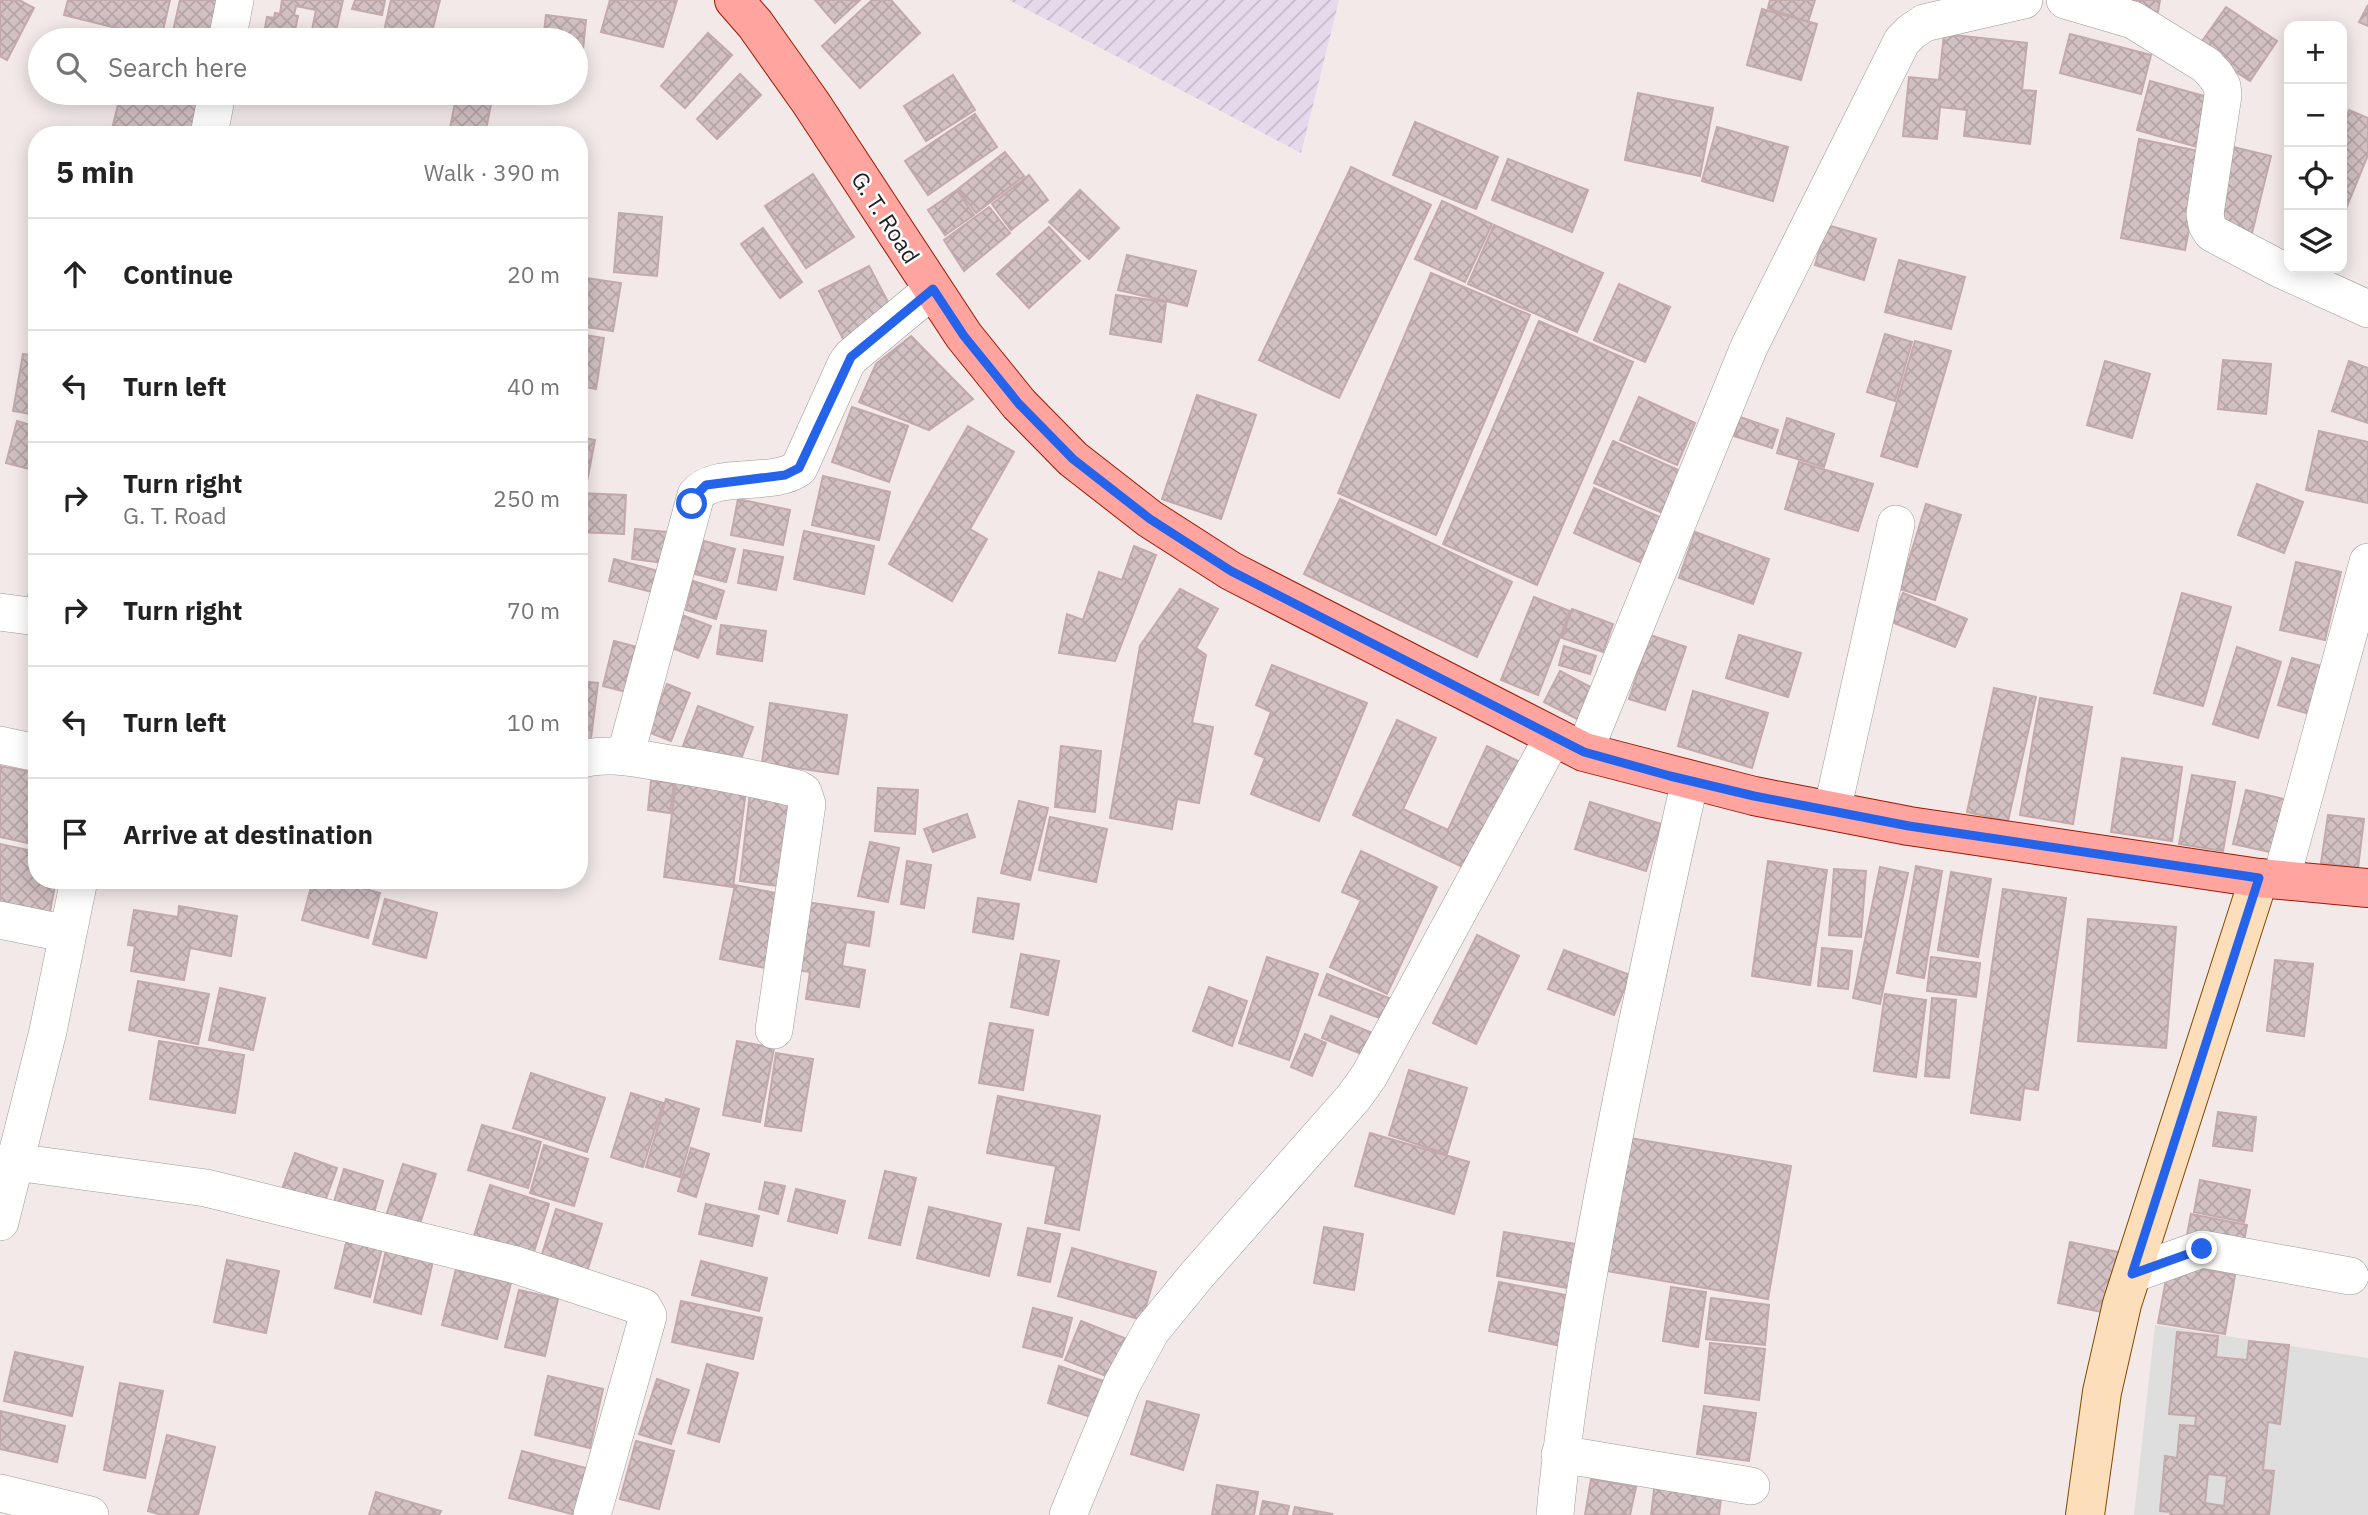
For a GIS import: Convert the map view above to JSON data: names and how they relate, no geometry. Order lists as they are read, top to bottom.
{
  "streets": {
    "main road": ["G. T. Road"]
  },
  "page": {
    "map_buttons": ["+", "−"],
    "search": "Search here",
    "heading": ["5 min", "Walk · 390 m"],
    "list": [
      ["Continue", "20 m"],
      ["Turn left", "40 m"],
      ["Turn right", "G. T. Road", "250 m"],
      ["Turn right", "70 m"],
      ["Turn left", "10 m"],
      "Arrive at destination"
    ]
  }
}
